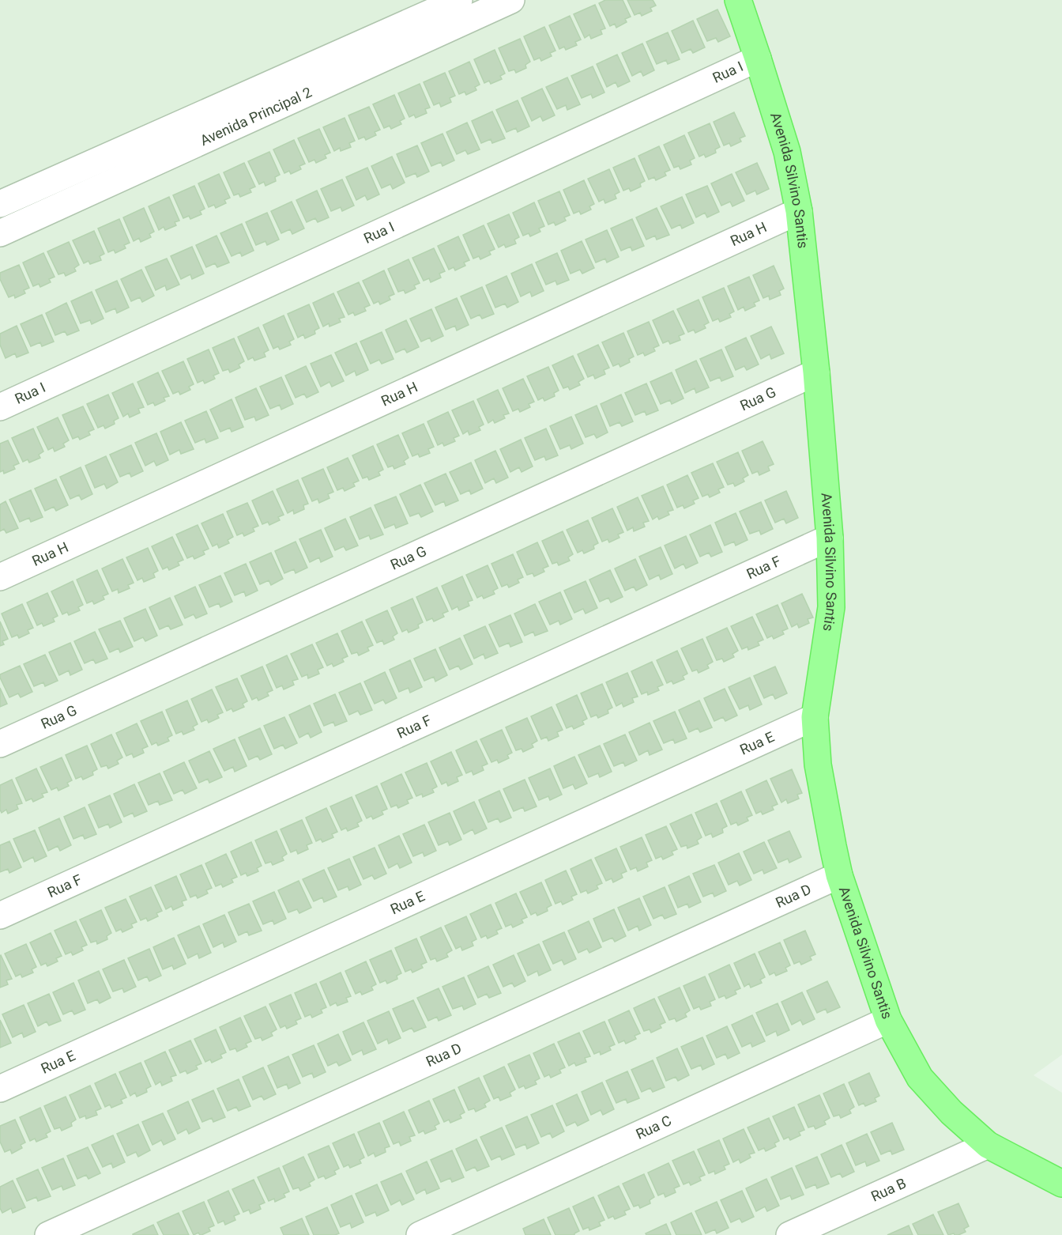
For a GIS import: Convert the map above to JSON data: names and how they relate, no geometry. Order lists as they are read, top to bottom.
{
  "streets": {
    "main road": ["Avenida Silvino Santis"],
    "street": [
      "Rua I",
      "Avenida Principal 2",
      "Rua H",
      "Rua G",
      "Rua F",
      "Rua E",
      "Rua D",
      "Rua C",
      "Rua B"
    ]
  },
  "crossings": [
    ["Rua I", "Avenida Silvino Santis"],
    ["Avenida Silvino Santis", "Rua H"],
    ["Avenida Silvino Santis", "Rua G"],
    ["Avenida Silvino Santis", "Rua F"],
    ["Avenida Silvino Santis", "Rua E"],
    ["Avenida Silvino Santis", "Rua D"],
    ["Avenida Silvino Santis", "Rua C"],
    ["Avenida Silvino Santis", "Rua B"]
  ]
}
